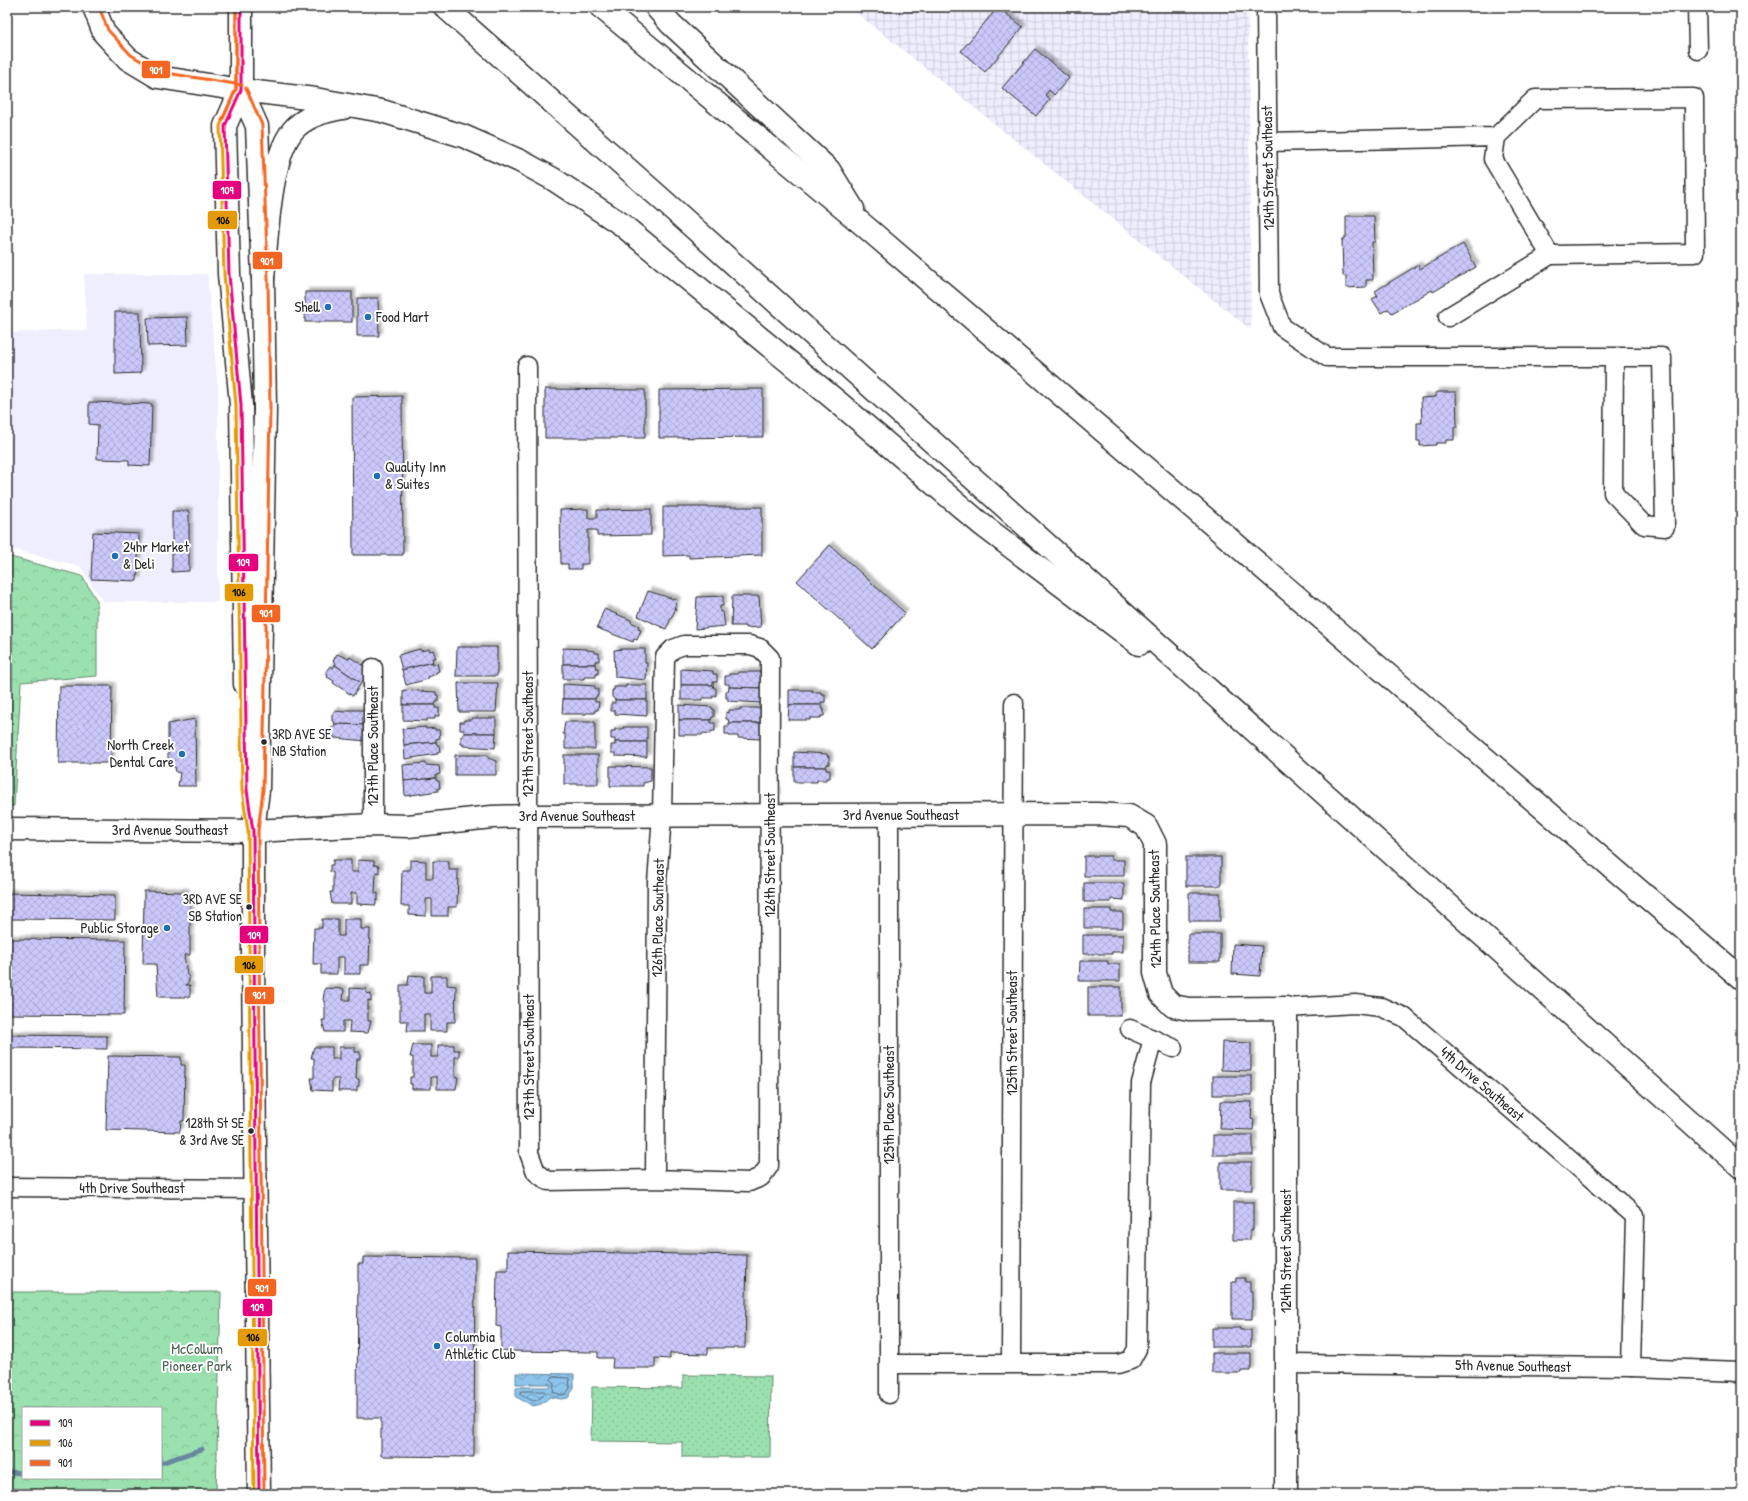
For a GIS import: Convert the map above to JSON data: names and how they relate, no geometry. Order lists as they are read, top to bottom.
{
  "streets": {
    "main road": [
      "124th Street Southeast",
      "3rd Avenue Southeast",
      "124th Place Southeast",
      "4th Drive Southeast"
    ],
    "street": [
      "127th Street Southeast",
      "127th Place Southeast",
      "126th Street Southeast",
      "126th Place Southeast",
      "125th Street Southeast",
      "125th Place Southeast",
      "5th Avenue Southeast"
    ]
  },
  "crossings": [
    ["124th Street Southeast", "4th Drive Southeast"],
    ["124th Street Southeast", "5th Avenue Southeast"],
    ["127th Street Southeast", "3rd Avenue Southeast"],
    ["127th Street Southeast", "126th Street Southeast"],
    ["127th Street Southeast", "126th Place Southeast"],
    ["127th Place Southeast", "3rd Avenue Southeast"],
    ["3rd Avenue Southeast", "126th Street Southeast"],
    ["3rd Avenue Southeast", "124th Place Southeast"],
    ["3rd Avenue Southeast", "126th Place Southeast"],
    ["3rd Avenue Southeast", "125th Street Southeast"],
    ["3rd Avenue Southeast", "125th Place Southeast"],
    ["126th Street Southeast", "126th Place Southeast"],
    ["124th Place Southeast", "4th Drive Southeast"],
    ["4th Drive Southeast", "5th Avenue Southeast"]
  ],
  "parks": ["McCollum Pioneer Park"],
  "places": [
    "Shell",
    "Food Mart",
    "Quality Inn & Suites",
    "24hr Market & Deli",
    "3RD AVE SE NB Station",
    "North Creek Dental Care",
    "3RD AVE SE SB Station",
    "Public Storage",
    "128th St SE & 3rd Ave SE",
    "Columbia Athletic Club"
  ],
  "lines": ["transit line 109", "transit line 106", "transit line 901"],
  "legend": ["109", "106", "901"]
}
